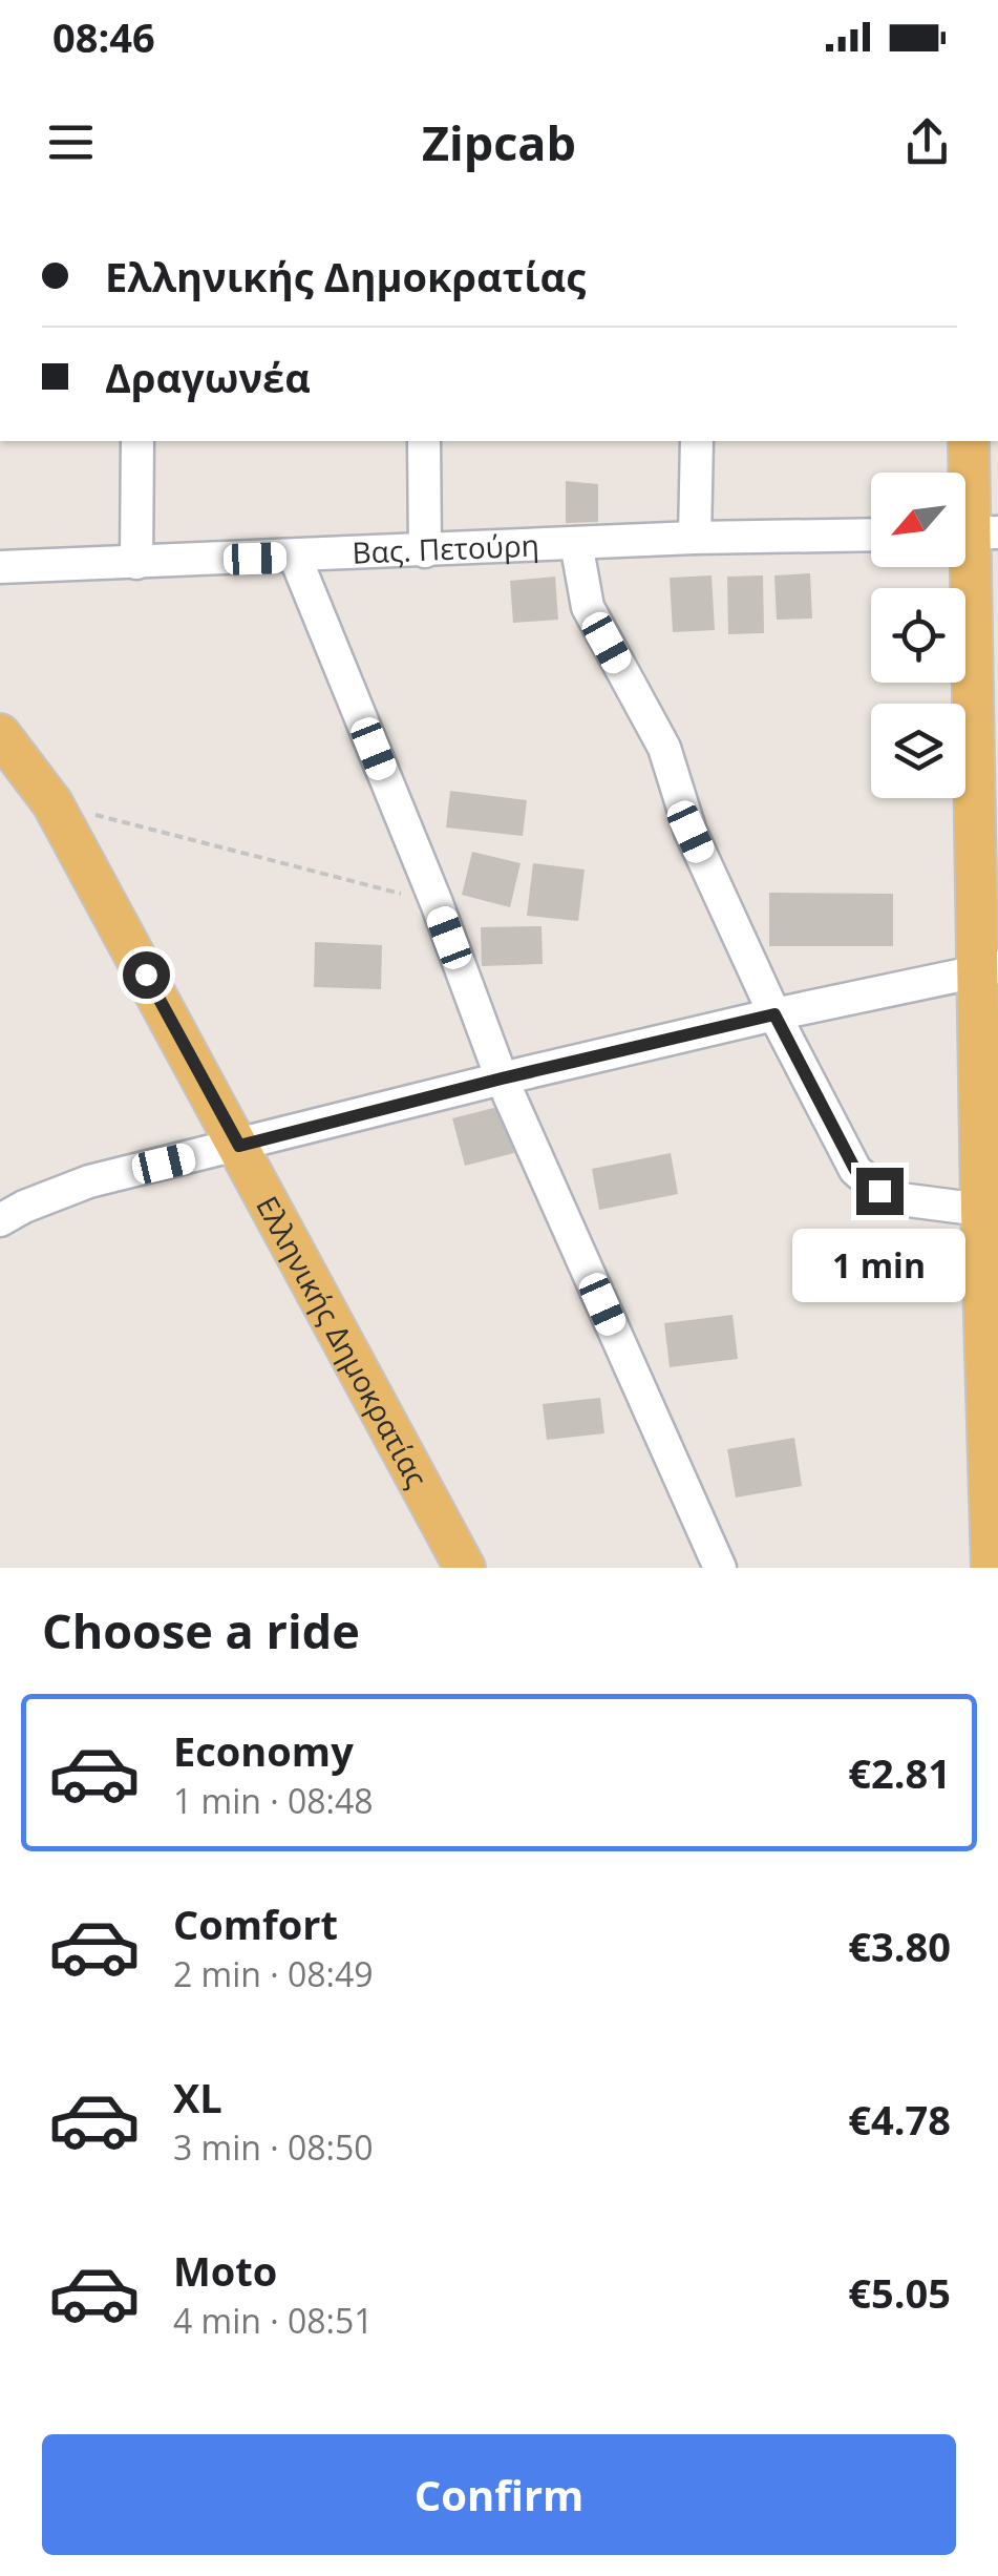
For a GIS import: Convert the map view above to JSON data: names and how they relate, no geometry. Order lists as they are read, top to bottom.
{
  "streets": {
    "main road": ["Ελληνικής Δημοκρατίας"],
    "street": ["Βας. Πετούρη"]
  },
  "north": "bottom left",
  "page": {
    "status": "08:46",
    "header": "Zipcab",
    "banner": ["Ελληνικής Δημοκρατίας", "Δραγωνέα"],
    "bubble": "1 min",
    "heading": "Choose a ride",
    "list": [
      {
        "name": "Economy",
        "note": "1 min · 08:48",
        "value": "€2.81"
      },
      {
        "name": "Comfort",
        "note": "2 min · 08:49",
        "value": "€3.80"
      },
      {
        "name": "XL",
        "note": "3 min · 08:50",
        "value": "€4.78"
      },
      {
        "name": "Moto",
        "note": "4 min · 08:51",
        "value": "€5.05"
      }
    ],
    "buttons": "Confirm"
  }
}
